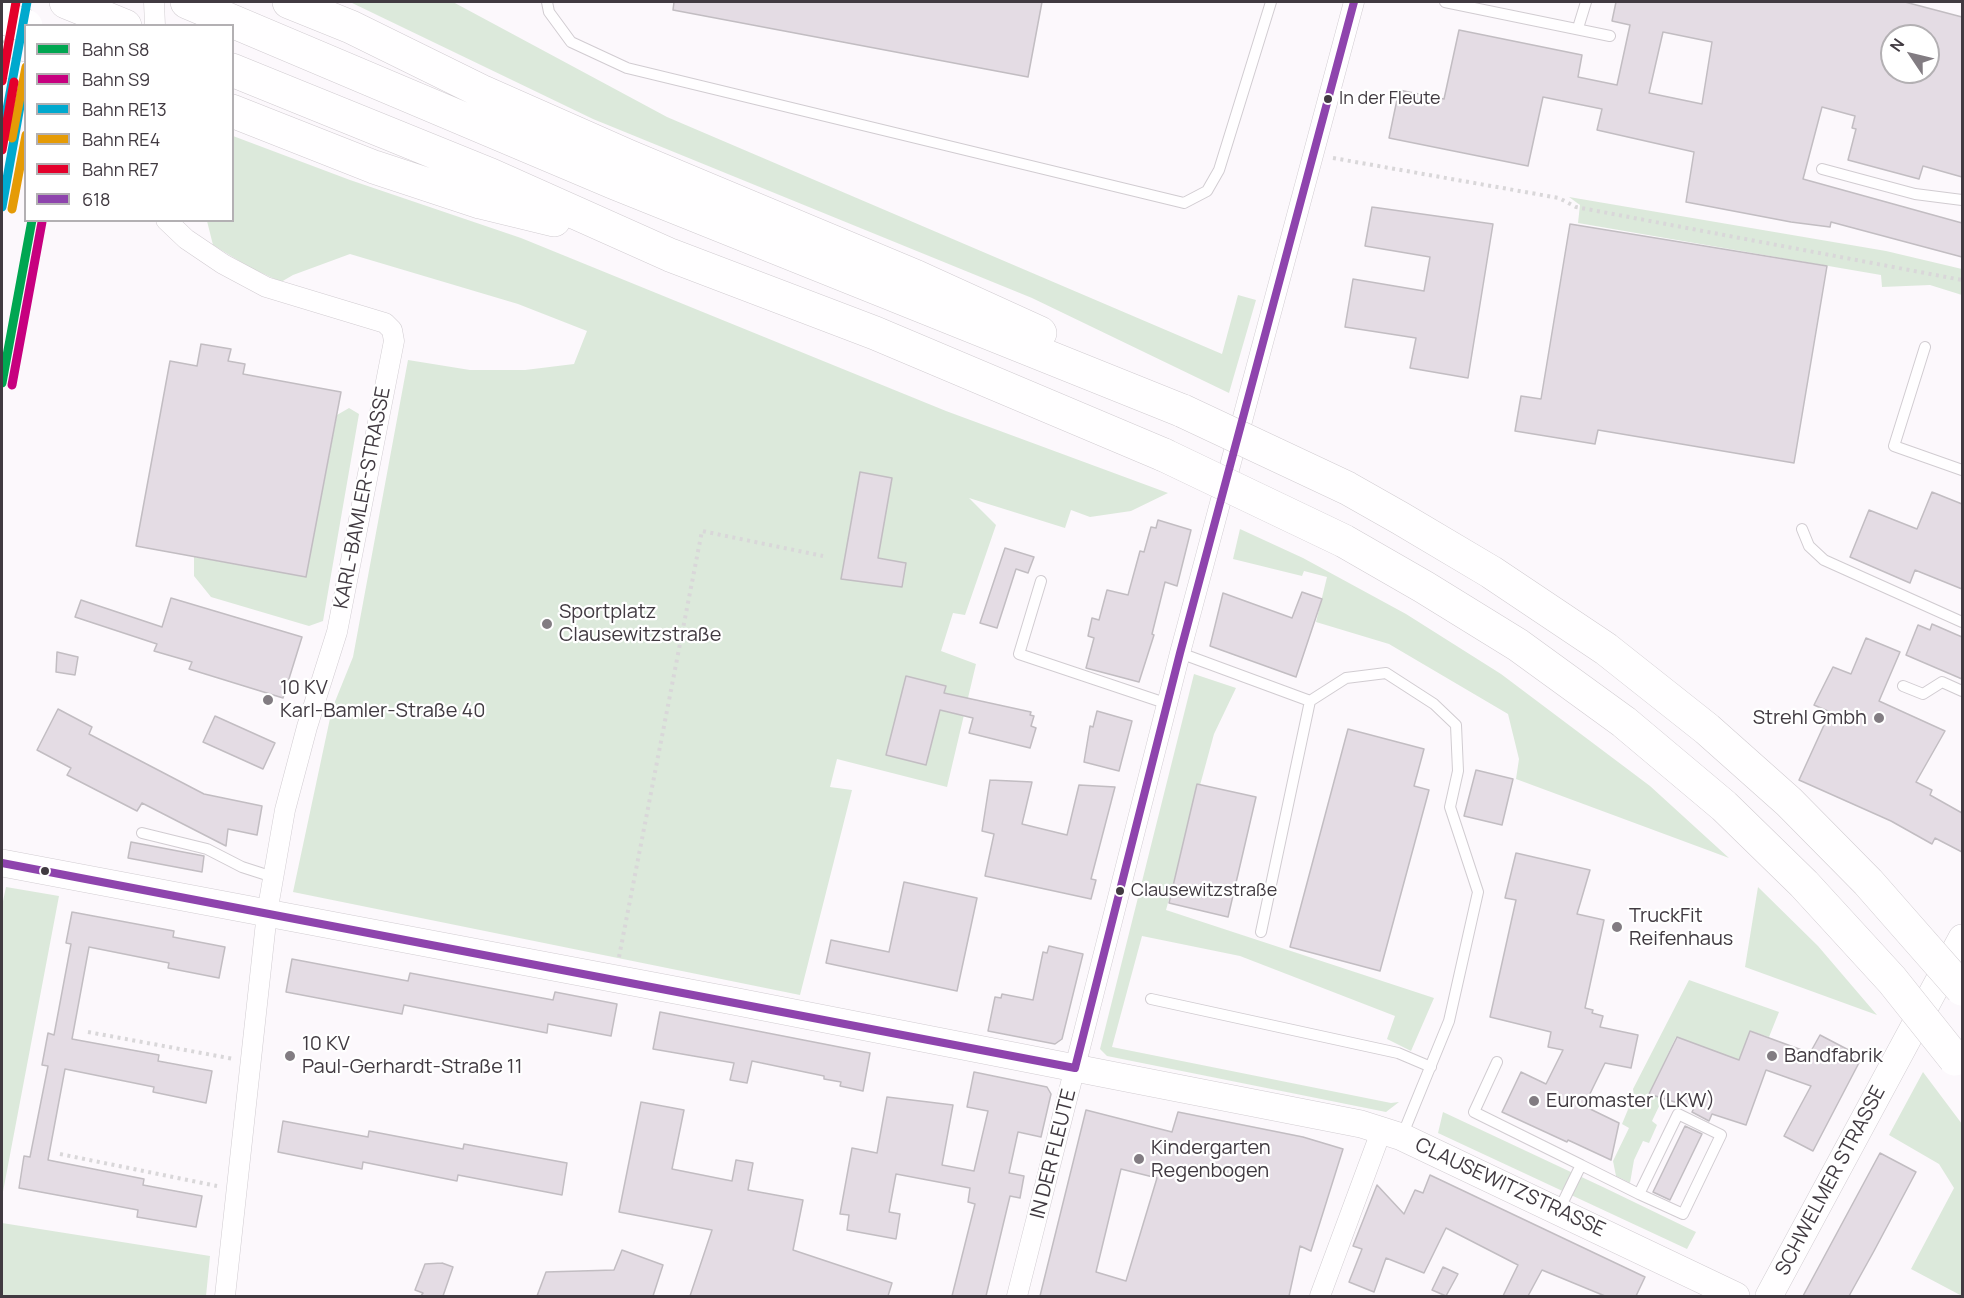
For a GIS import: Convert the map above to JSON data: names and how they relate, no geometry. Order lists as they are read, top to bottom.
{
  "streets": {
    "street": [
      "KARL-BAMLER-STRASSE",
      "IN DER FLEUTE",
      "SCHWELMER STRASSE",
      "CLAUSEWITZSTRASSE"
    ]
  },
  "crossings": [
    ["KARL-BAMLER-STRASSE", "CLAUSEWITZSTRASSE"],
    ["IN DER FLEUTE", "CLAUSEWITZSTRASSE"]
  ],
  "places": [
    "In der Fleute",
    "Sportplatz Clausewitzstraße",
    "10 KV Karl-Bamler-Straße 40",
    "Strehl Gmbh",
    "Clausewitzstraße",
    "TruckFit Reifenhaus",
    "10 KV Paul-Gerhardt-Straße 11",
    "Bandfabrik",
    "Euromaster (LKW)",
    "Kindergarten Regenbogen"
  ],
  "lines": [
    "rail line RE13",
    "rail line RE7",
    "transit line 618",
    "rail line RE4",
    "rail line S8",
    "rail line S9"
  ],
  "legend": [
    "Bahn S8",
    "Bahn S9",
    "Bahn RE13",
    "Bahn RE4",
    "Bahn RE7",
    "618"
  ],
  "north": "top left"
}
